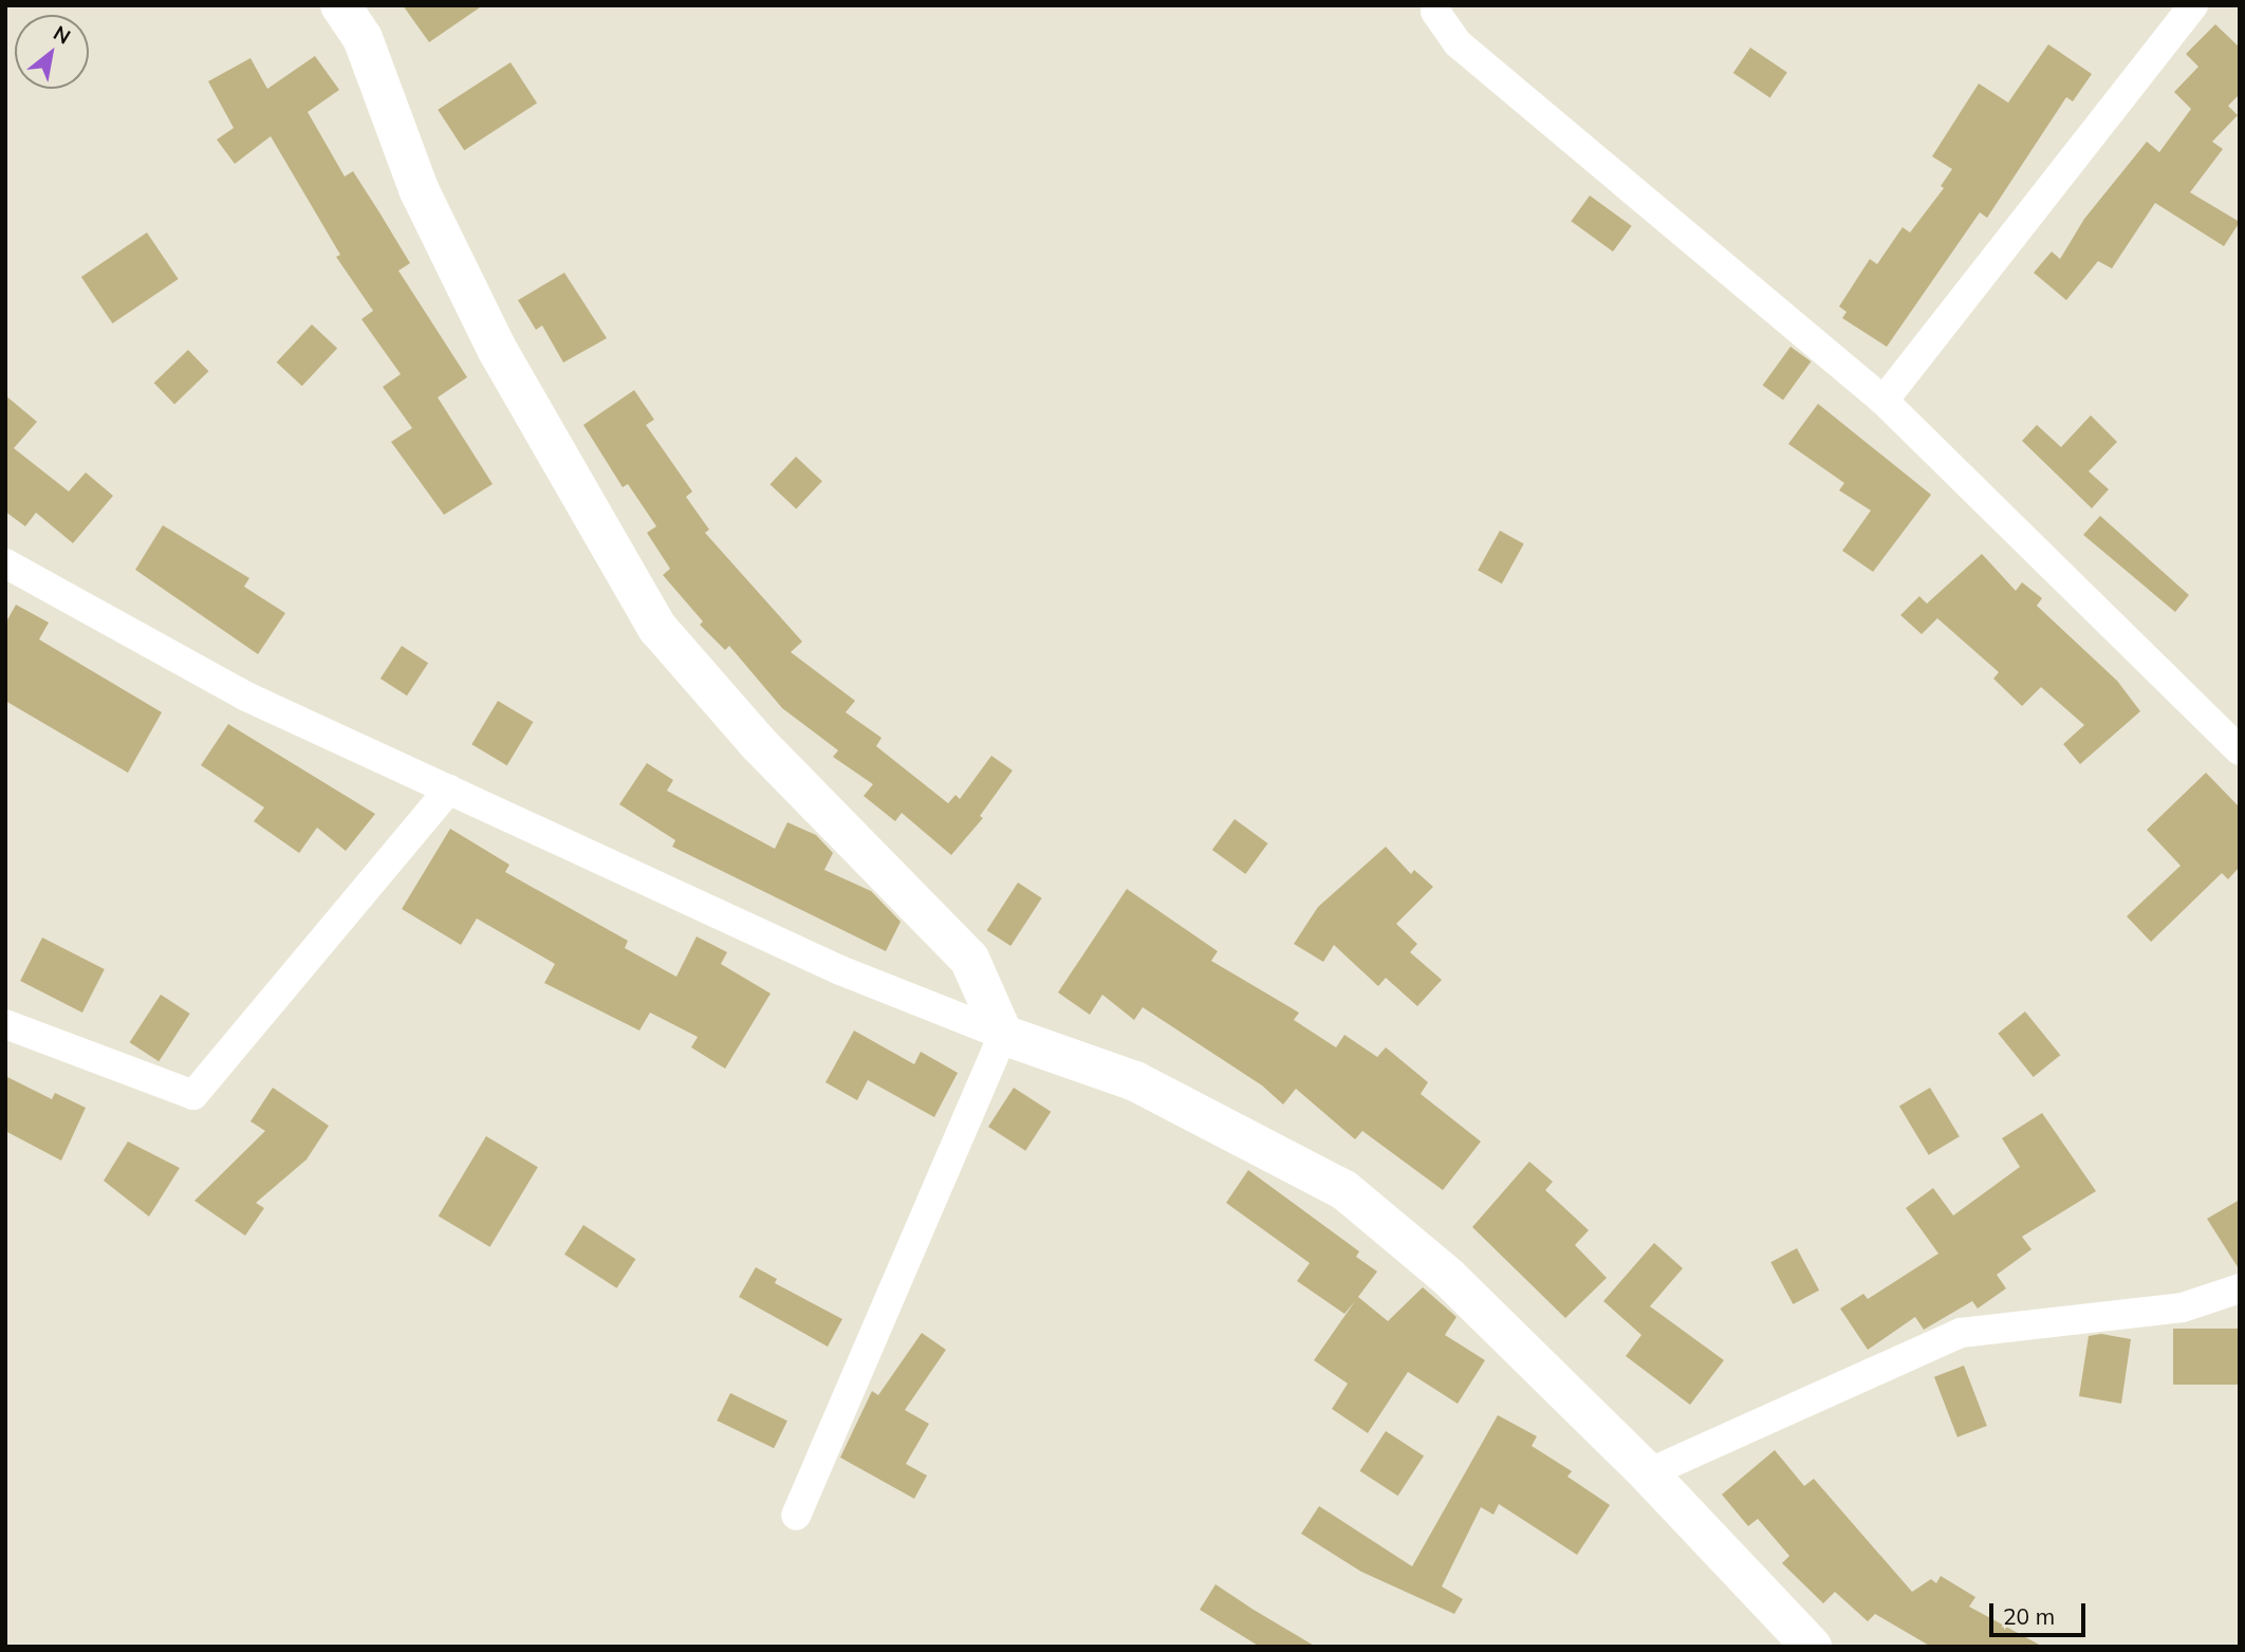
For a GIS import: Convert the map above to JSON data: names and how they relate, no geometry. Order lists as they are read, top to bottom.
{
  "scale_bar": "20 m",
  "north": "top right"
}
